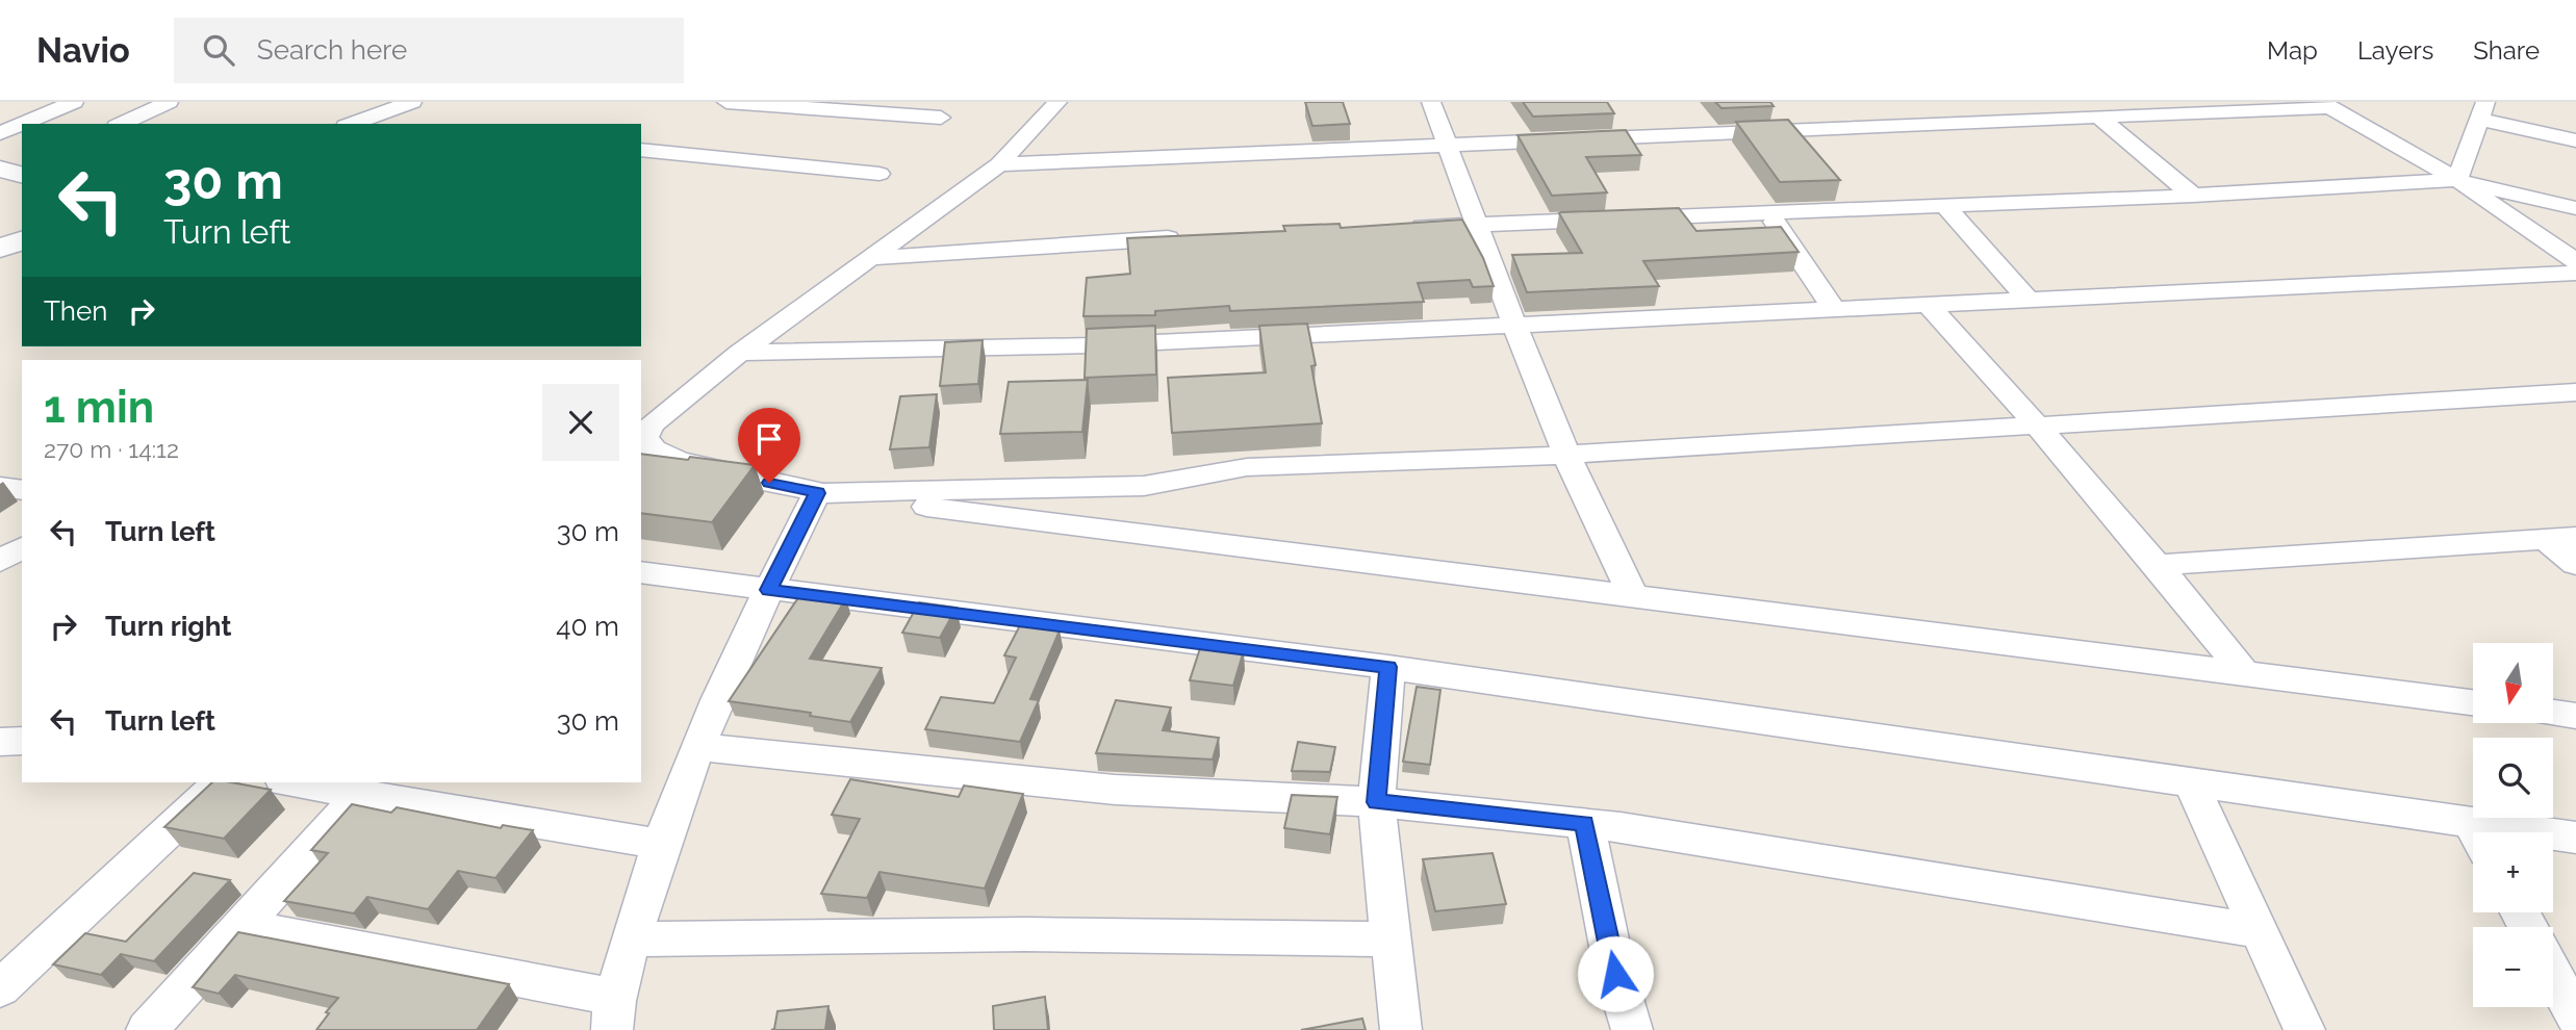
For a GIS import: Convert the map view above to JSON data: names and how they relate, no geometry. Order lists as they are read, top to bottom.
{
  "north": "bottom",
  "page": {
    "header": "Navio",
    "search": "Search here",
    "nav": ["Map", "Layers", "Share"],
    "turn": ["30 m", "Turn left"],
    "then": "Then",
    "heading": ["1 min", "270 m · 14:12"],
    "list": [
      {
        "name": "Turn left",
        "value": "30 m"
      },
      {
        "name": "Turn right",
        "value": "40 m"
      },
      {
        "name": "Turn left",
        "value": "30 m"
      }
    ],
    "map_buttons": ["+", "−"]
  }
}
